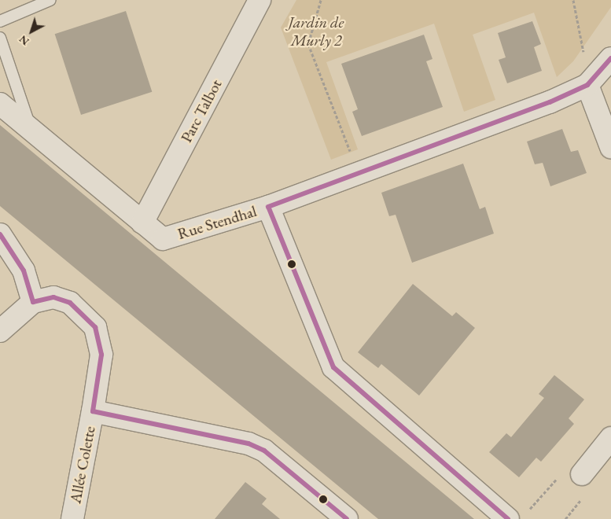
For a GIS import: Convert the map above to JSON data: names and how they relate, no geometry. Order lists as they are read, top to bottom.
{
  "streets": {
    "street": ["Parc Talbot", "Rue Stendhal", "Allée Colette"]
  },
  "crossings": [
    ["Parc Talbot", "Rue Stendhal"]
  ],
  "parks": ["Jardin de Murly 2"],
  "north": "bottom left"
}
